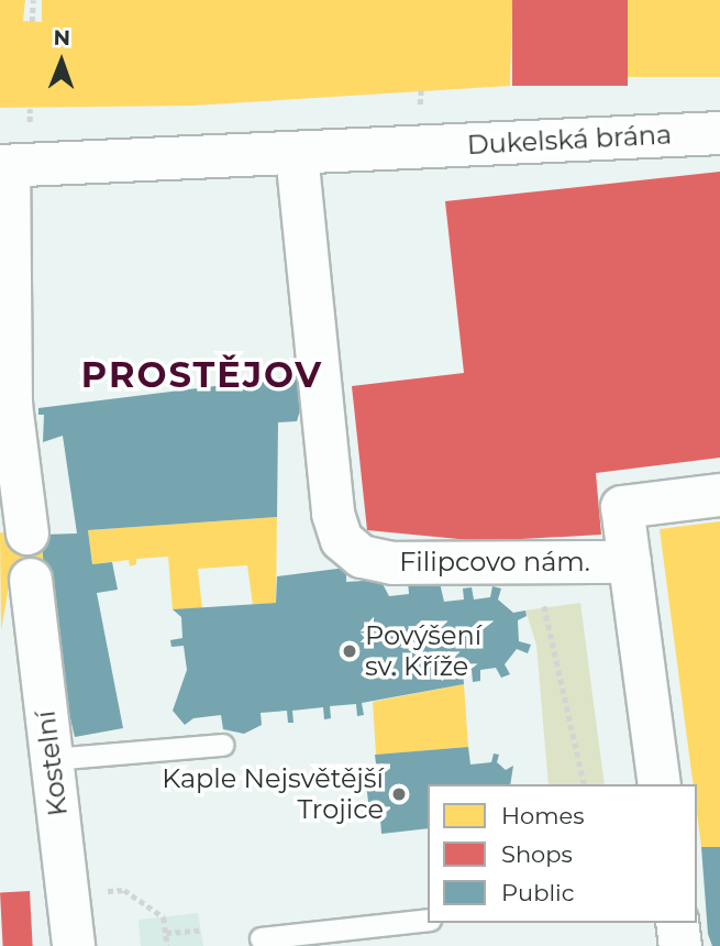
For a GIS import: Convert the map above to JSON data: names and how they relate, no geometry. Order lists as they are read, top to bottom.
{
  "streets": {
    "street": ["Dukelská brána", "Filipcovo nám.", "Kostelní"]
  },
  "crossings": [
    ["Dukelská brána", "Filipcovo nám."]
  ],
  "districts": ["PROSTĚJOV"],
  "places": ["Povýšení sv. Kříže", "Kaple Nejsvětější Trojice"],
  "legend": ["Homes", "Shops", "Public"],
  "north": "top"
}
